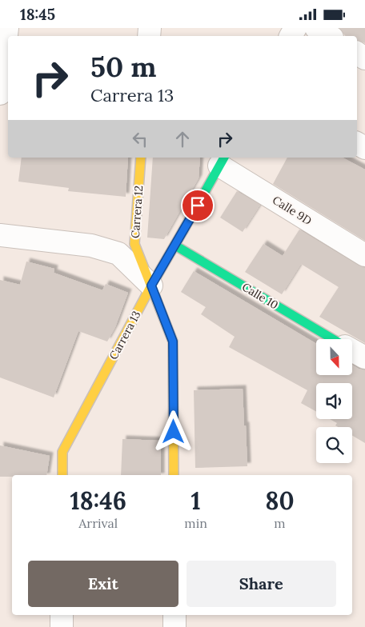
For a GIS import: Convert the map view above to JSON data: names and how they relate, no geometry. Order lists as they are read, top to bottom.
{
  "streets": {
    "street": [
      "Calle 9D",
      "Carrera 12",
      "Calle 10",
      "Carrera 13"
    ]
  },
  "crossings": [
    ["Calle 9D", "Carrera 13"],
    ["Carrera 12", "Carrera 13"],
    ["Calle 10", "Carrera 13"]
  ],
  "north": "bottom",
  "page": {
    "status": "18:45",
    "turn": ["50 m", "Carrera 13"],
    "eta": [
      "18:46",
      "Arrival",
      "1",
      "min",
      "80",
      "m"
    ],
    "buttons": ["Exit", "Share"]
  }
}
